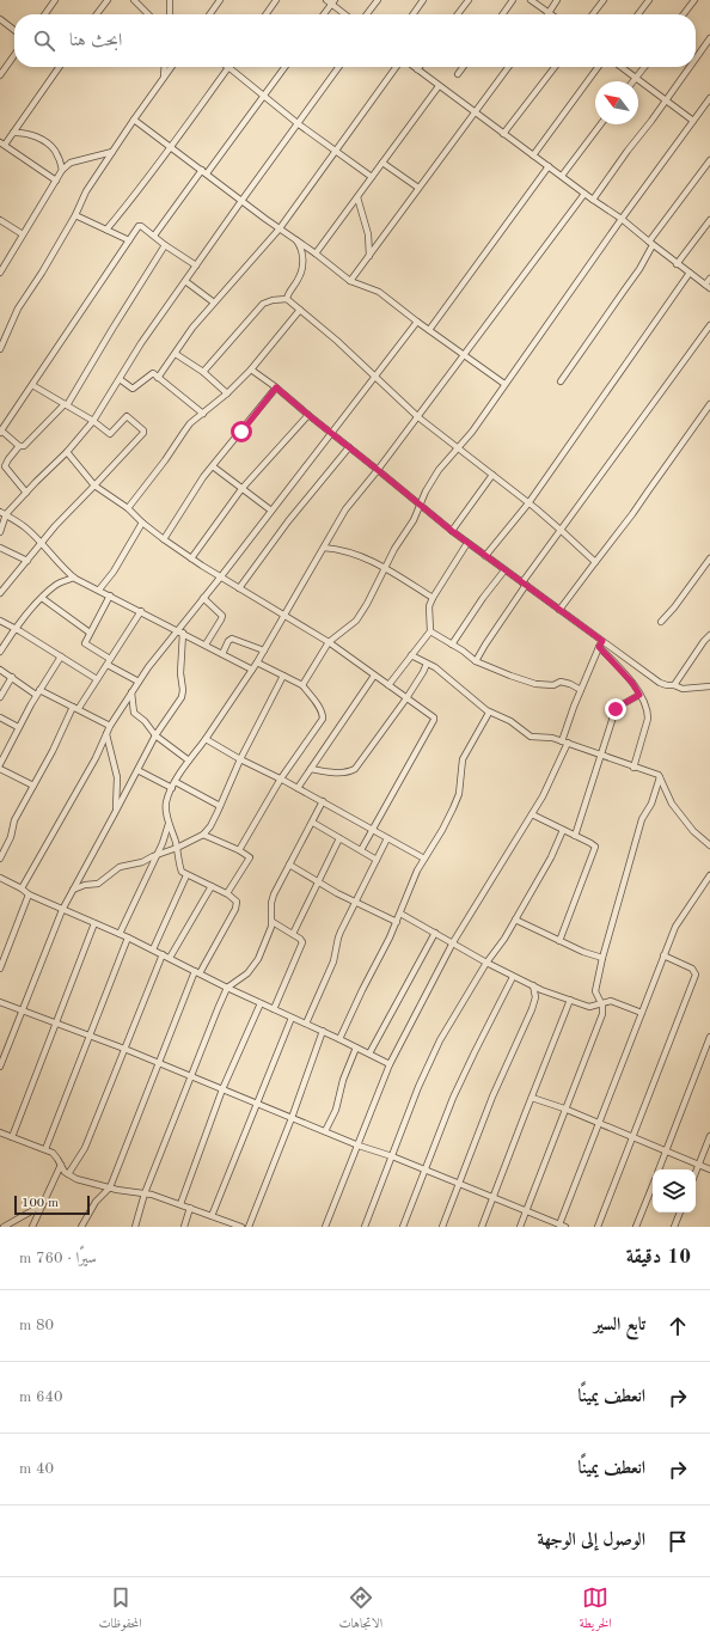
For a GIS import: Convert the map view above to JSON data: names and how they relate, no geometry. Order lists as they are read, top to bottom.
{
  "scale_bar": "100 m",
  "north": "top left",
  "page": {
    "search": "ابحث هنا",
    "scale": "100 m",
    "heading": ["10 دقيقة", "سيرًا · 760 m"],
    "list": [
      ["تابع السير", "80 m"],
      ["انعطف يمينًا", "640 m"],
      ["انعطف يمينًا", "40 m"],
      "الوصول إلى الوجهة"
    ],
    "nav": ["الخريطة", "الاتجاهات", "المحفوظات"]
  }
}
